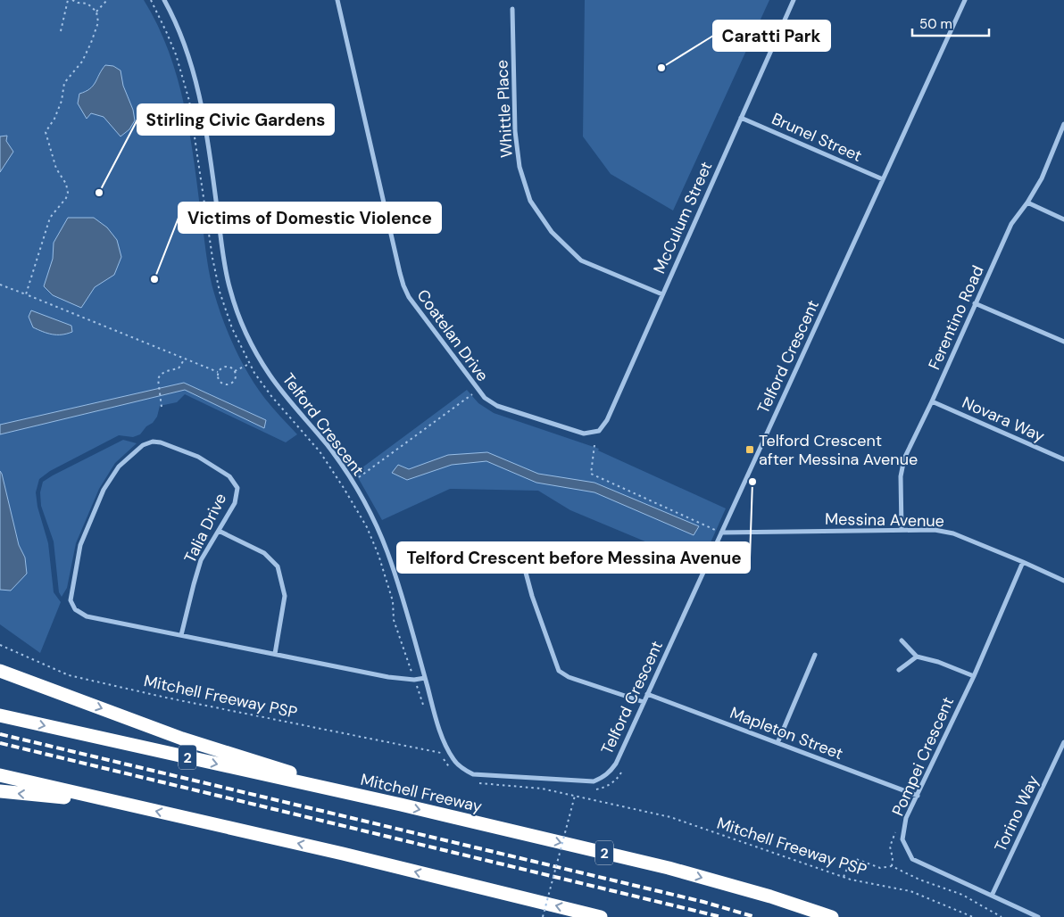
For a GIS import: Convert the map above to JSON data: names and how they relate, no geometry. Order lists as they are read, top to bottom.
{
  "streets": {
    "highway": ["2", "Mitchell Freeway"],
    "street": [
      "Whittle Place",
      "Brunel Street",
      "McCulum Street",
      "Ferentino Road",
      "Coatelan Drive",
      "Telford Crescent",
      "Novara Way",
      "Messina Avenue",
      "Talia Drive",
      "Mapleton Street",
      "Pompei Crescent",
      "Torino Way"
    ],
    "path": ["Mitchell Freeway PSP"]
  },
  "crossings": [
    ["Whittle Place", "McCulum Street"],
    ["Brunel Street", "McCulum Street"],
    ["Brunel Street", "Telford Crescent"],
    ["McCulum Street", "Coatelan Drive"],
    ["Ferentino Road", "Novara Way"],
    ["Ferentino Road", "Messina Avenue"],
    ["Telford Crescent", "Messina Avenue"],
    ["Telford Crescent", "Talia Drive"],
    ["Telford Crescent", "Mapleton Street"],
    ["Messina Avenue", "Pompei Crescent"],
    ["Mapleton Street", "Pompei Crescent"],
    ["Pompei Crescent", "Torino Way"]
  ],
  "places": {
    "other": [
      "Caratti Park",
      "Stirling Civic Gardens",
      "Victims of Domestic Violence",
      "Telford Crescent before Messina Avenue"
    ],
    "transit": ["Telford Crescent after Messina Avenue"]
  },
  "scale_bar": "50 m"
}
